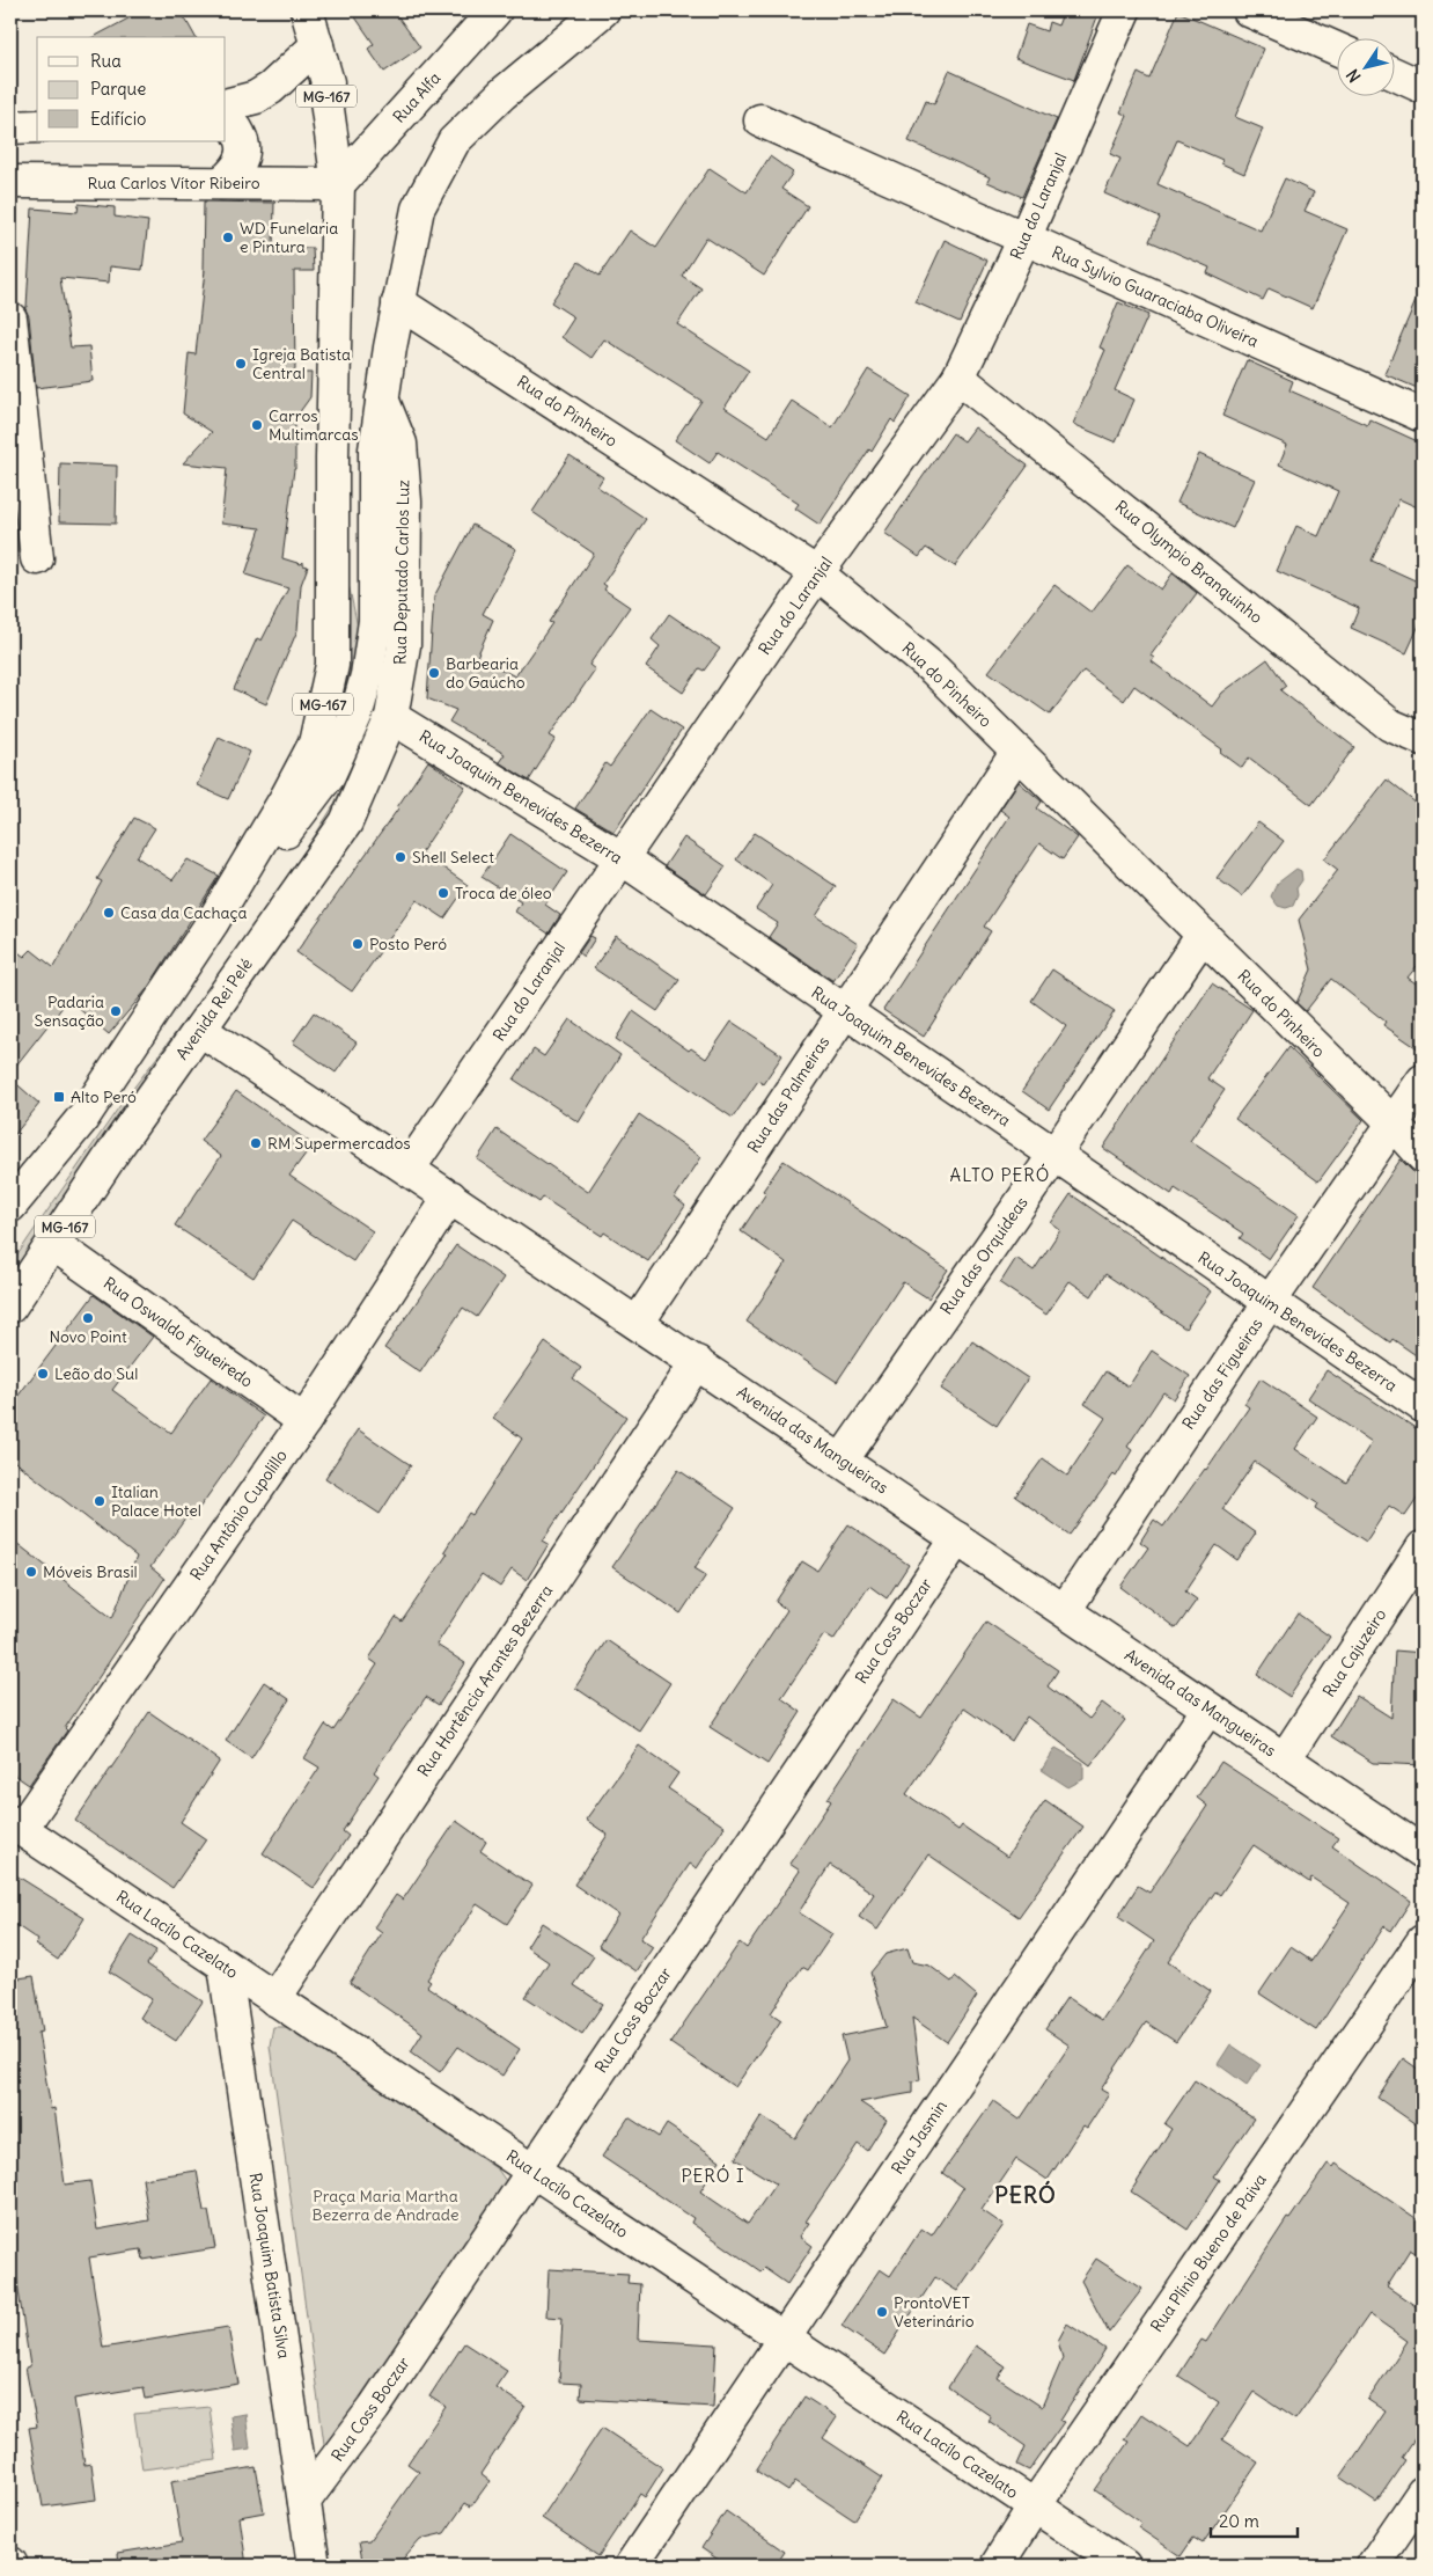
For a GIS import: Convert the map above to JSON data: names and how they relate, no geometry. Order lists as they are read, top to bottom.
{
  "streets": {
    "street": [
      "MG-167",
      "Rua Alfa",
      "Rua Carlos Vítor Ribeiro",
      "Rua do Laranjal",
      "Rua Sylvio Guaraciaba Oliveira",
      "Rua do Pinheiro",
      "Rua Olympio Branquinho",
      "Rua Deputado Carlos Luz",
      "Rua Joaquim Benevides Bezerra",
      "Avenida Rei Pelé",
      "Rua das Palmeiras",
      "Rua das Orquídeas",
      "Rua Oswaldo Figueiredo",
      "Rua das Figueiras",
      "Avenida das Mangueiras",
      "Rua Antônio Cupolillo",
      "Rua Coss Boczar",
      "Rua Cajuzeiro",
      "Rua Hortência Arantes Bezerra",
      "Rua Lacílo Cazelato",
      "Rua Jasmin",
      "Rua Plínio Bueno de Paiva",
      "Rua Joaquim Batista Silva"
    ]
  },
  "crossings": [
    ["MG-167", "Rua Alfa"],
    ["MG-167", "Rua Carlos Vítor Ribeiro"],
    ["MG-167", "Rua Deputado Carlos Luz"],
    ["Rua Alfa", "Rua Carlos Vítor Ribeiro"],
    ["Rua do Laranjal", "Rua Sylvio Guaraciaba Oliveira"],
    ["Rua do Laranjal", "Rua do Pinheiro"],
    ["Rua do Laranjal", "Rua Olympio Branquinho"],
    ["Rua do Laranjal", "Rua Joaquim Benevides Bezerra"],
    ["Rua do Laranjal", "Avenida das Mangueiras"],
    ["Rua do Pinheiro", "Rua Deputado Carlos Luz"],
    ["Rua do Pinheiro", "Rua das Palmeiras"],
    ["Rua do Pinheiro", "Rua das Orquídeas"],
    ["Rua do Pinheiro", "Rua das Figueiras"],
    ["Rua Deputado Carlos Luz", "Rua Joaquim Benevides Bezerra"],
    ["Rua Deputado Carlos Luz", "Avenida Rei Pelé"],
    ["Rua Joaquim Benevides Bezerra", "Avenida Rei Pelé"],
    ["Rua Joaquim Benevides Bezerra", "Rua das Palmeiras"],
    ["Rua Joaquim Benevides Bezerra", "Rua das Orquídeas"],
    ["Rua Joaquim Benevides Bezerra", "Rua das Figueiras"],
    ["Avenida Rei Pelé", "Rua Oswaldo Figueiredo"],
    ["Avenida Rei Pelé", "Avenida das Mangueiras"],
    ["Rua das Palmeiras", "Avenida das Mangueiras"],
    ["Rua das Orquídeas", "Avenida das Mangueiras"],
    ["Rua Oswaldo Figueiredo", "Rua Antônio Cupolillo"],
    ["Rua das Figueiras", "Avenida das Mangueiras"],
    ["Avenida das Mangueiras", "Rua Antônio Cupolillo"],
    ["Avenida das Mangueiras", "Rua Coss Boczar"],
    ["Avenida das Mangueiras", "Rua Cajuzeiro"],
    ["Avenida das Mangueiras", "Rua Hortência Arantes Bezerra"],
    ["Avenida das Mangueiras", "Rua Jasmin"],
    ["Rua Antônio Cupolillo", "Rua Lacílo Cazelato"],
    ["Rua Coss Boczar", "Rua Lacílo Cazelato"],
    ["Rua Coss Boczar", "Rua Joaquim Batista Silva"],
    ["Rua Hortência Arantes Bezerra", "Rua Lacílo Cazelato"],
    ["Rua Lacílo Cazelato", "Rua Jasmin"],
    ["Rua Lacílo Cazelato", "Rua Plínio Bueno de Paiva"],
    ["Rua Lacílo Cazelato", "Rua Joaquim Batista Silva"]
  ],
  "districts": ["ALTO PERÓ", "PERÓ I", "PERÓ"],
  "parks": ["Praça Maria Martha Bezerra de Andrade"],
  "places": {
    "other": [
      "WD Funelaria e Pintura",
      "Igreja Batista Central",
      "Carros Multimarcas",
      "Barbearia do Gaúcho",
      "Shell Select",
      "Troca de óleo",
      "Casa da Cachaça",
      "Posto Peró",
      "Padaria Sensação",
      "RM Supermercados",
      "Novo Point",
      "Leão do Sul",
      "Italian Palace Hotel",
      "Móveis Brasil",
      "ProntoVET Veterinário"
    ],
    "transit": ["Alto Peró"]
  },
  "legend": ["Rua", "Parque", "Edifício"],
  "scale_bar": "20 m",
  "north": "bottom left"
}
